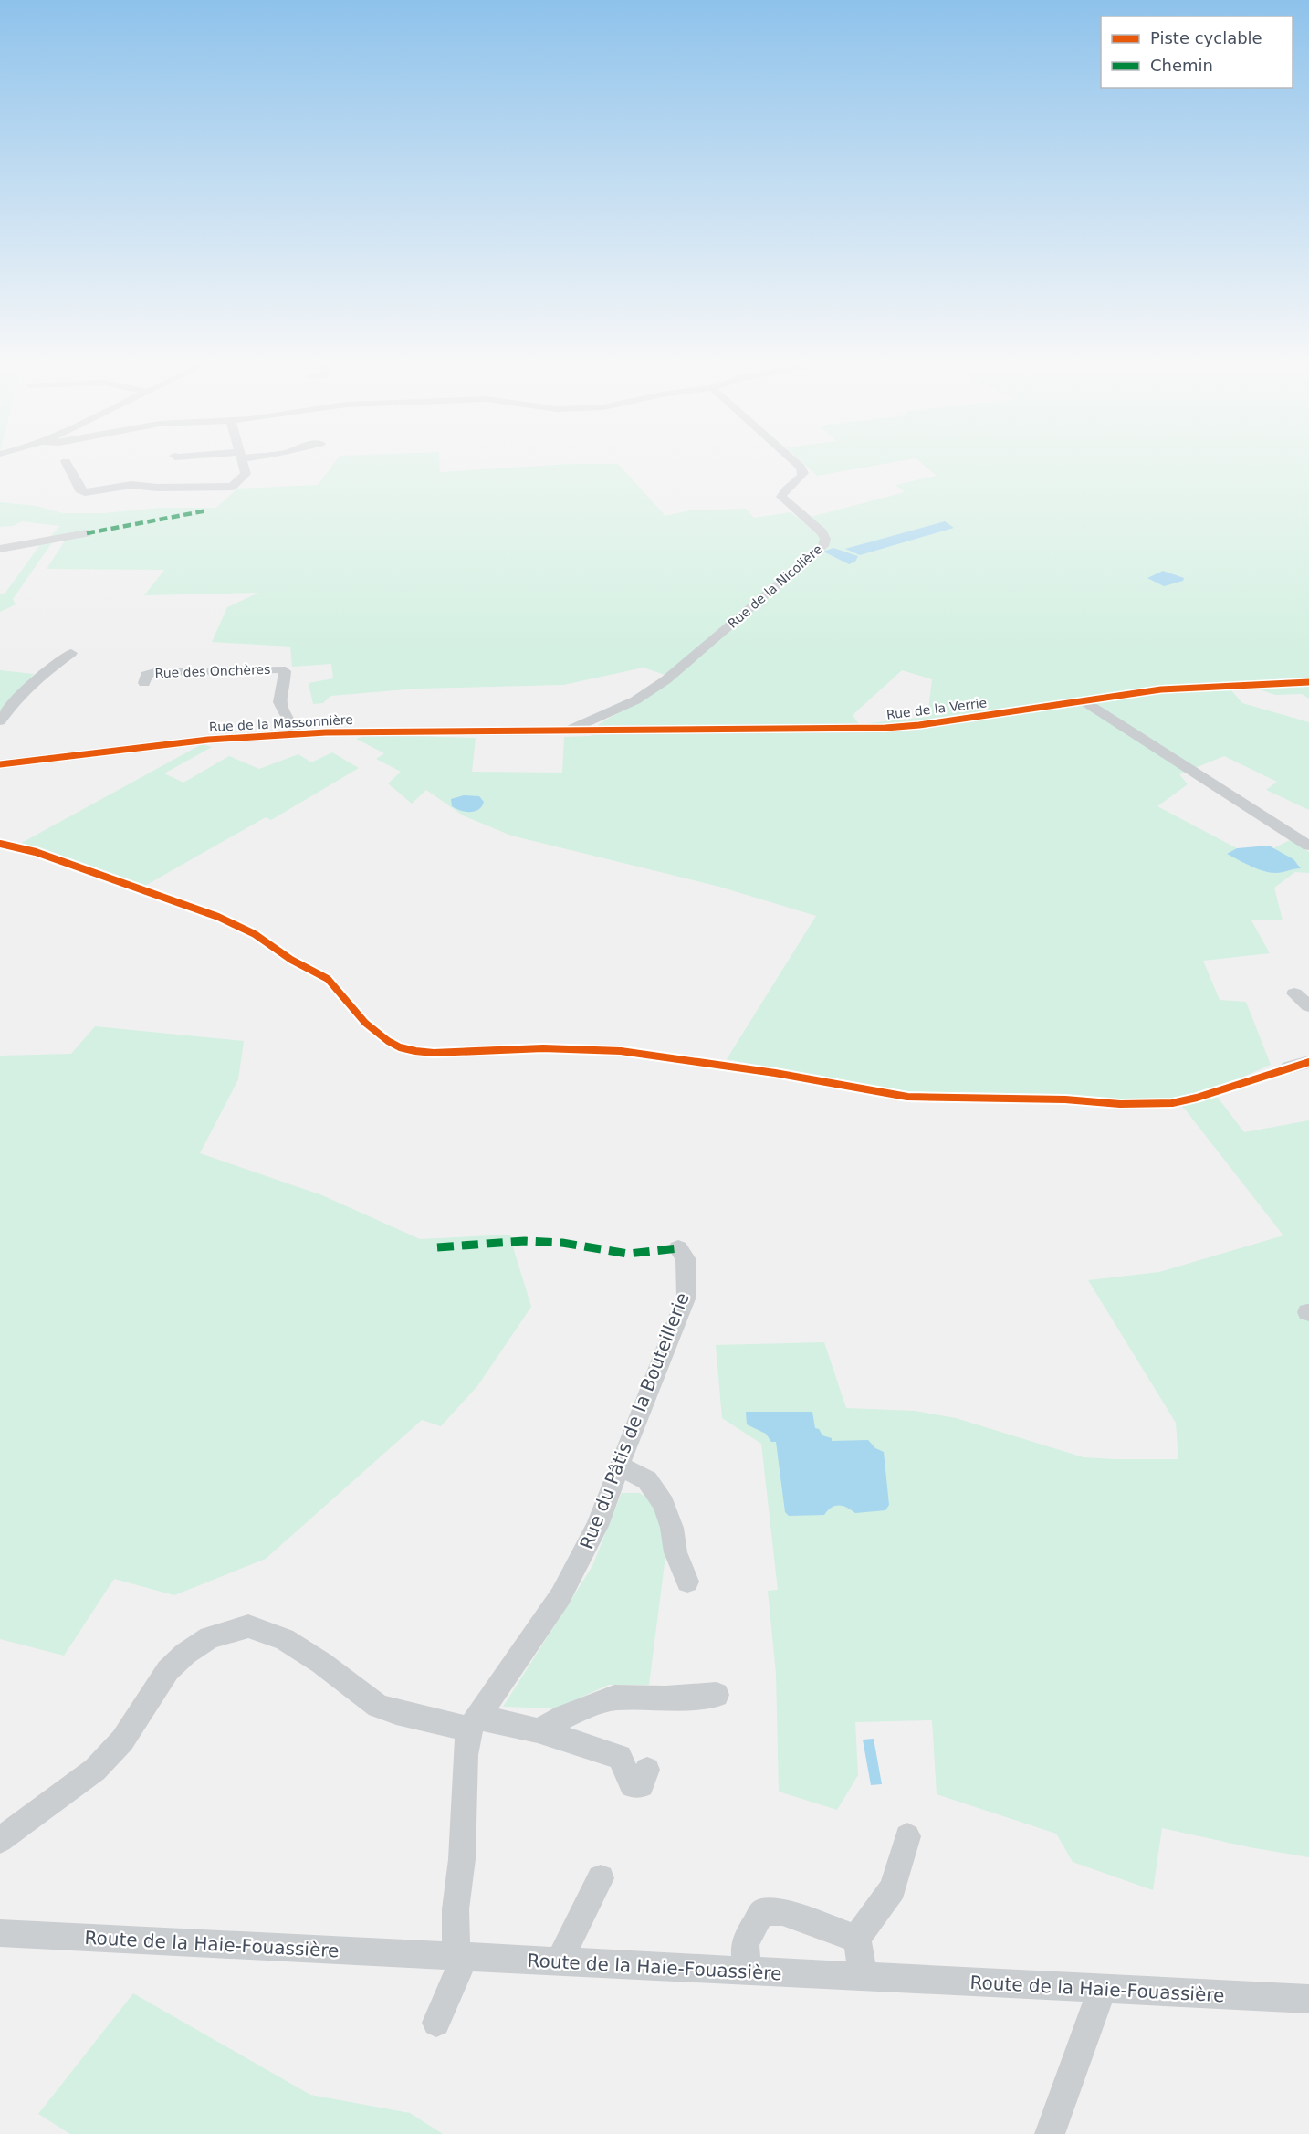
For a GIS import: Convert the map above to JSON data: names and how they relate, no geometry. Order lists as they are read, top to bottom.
{
  "streets": {
    "street": [
      "Rue de la Nicolière",
      "Rue des Onchères",
      "Rue de la Verrie",
      "Rue de la Massonnière",
      "Rue du Pâtis de la Bouteillerie",
      "Route de la Haie-Fouassière"
    ]
  },
  "crossings": [
    ["Rue de la Nicolière", "Rue de la Verrie"],
    ["Rue de la Nicolière", "Rue de la Massonnière"],
    ["Rue des Onchères", "Rue de la Massonnière"],
    ["Rue de la Verrie", "Rue de la Massonnière"],
    ["Rue du Pâtis de la Bouteillerie", "Route de la Haie-Fouassière"]
  ],
  "legend": ["Piste cyclable", "Chemin"]
}
